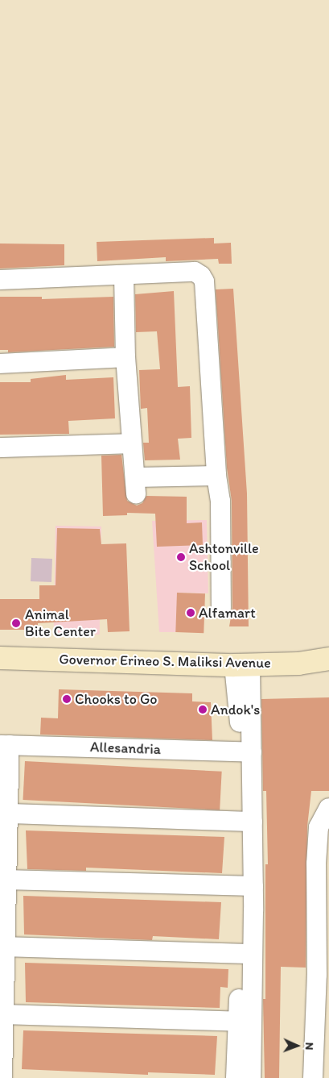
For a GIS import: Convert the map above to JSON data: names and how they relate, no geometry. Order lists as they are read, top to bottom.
{
  "streets": {
    "main road": ["Governor Erineo S. Maliksi Avenue"],
    "street": ["Allesandria"]
  },
  "places": [
    "Ashtonville School",
    "Alfamart",
    "Animal Bite Center",
    "Chooks to Go",
    "Andok's"
  ],
  "north": "right"
}
